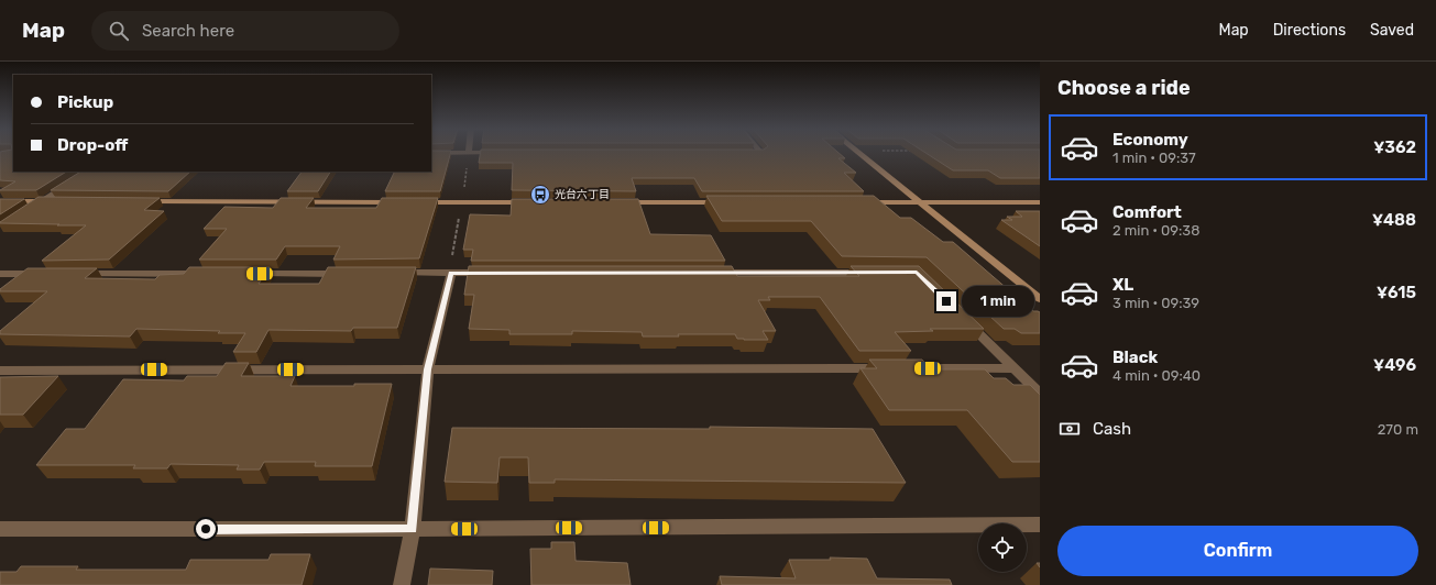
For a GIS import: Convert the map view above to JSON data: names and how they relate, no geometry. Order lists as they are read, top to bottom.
{
  "places": {
    "bus stop": ["光台六丁目"]
  },
  "page": {
    "header": "Map",
    "search": "Search here",
    "nav": ["Map", "Directions", "Saved"],
    "heading": "Choose a ride",
    "banner": ["Pickup", "Drop-off"],
    "list": [
      {
        "name": "Economy",
        "note": "1 min · 09:37",
        "value": "¥362"
      },
      {
        "name": "Comfort",
        "note": "2 min · 09:38",
        "value": "¥488"
      },
      {
        "name": "XL",
        "note": "3 min · 09:39",
        "value": "¥615"
      },
      {
        "name": "Black",
        "note": "4 min · 09:40",
        "value": "¥496"
      }
    ],
    "bubble": "1 min",
    "pay": ["Cash", "270 m"],
    "buttons": "Confirm"
  }
}
